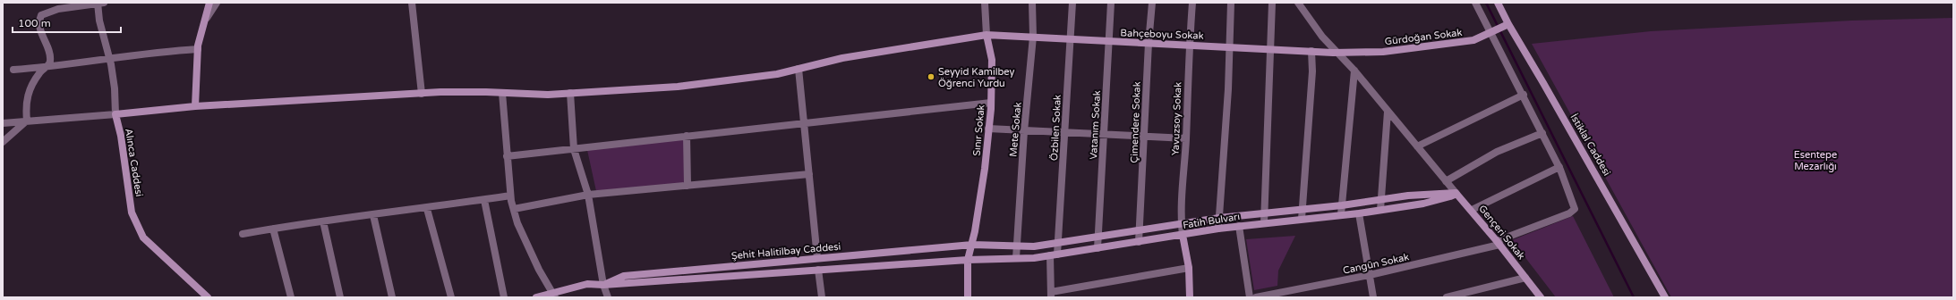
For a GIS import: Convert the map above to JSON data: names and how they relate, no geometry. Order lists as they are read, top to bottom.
{
  "streets": {
    "street": [
      "Bahçeboyu Sokak",
      "Gürdoğan Sokak",
      "Yavuzsoy Sokak",
      "Çimendere Sokak",
      "Vatanım Sokak",
      "Özbilen Sokak",
      "Mete Sokak",
      "Sınır Sokak",
      "İstiklal Caddesi",
      "Alınca Caddesi",
      "Fatih Bulvarı",
      "Gençeri Sokak",
      "Şehit Halitilbay Caddesi",
      "Cangün Sokak"
    ]
  },
  "crossings": [
    ["Bahçeboyu Sokak", "Gürdoğan Sokak"],
    ["Bahçeboyu Sokak", "Yavuzsoy Sokak"],
    ["Bahçeboyu Sokak", "Çimendere Sokak"],
    ["Bahçeboyu Sokak", "Vatanım Sokak"],
    ["Bahçeboyu Sokak", "Özbilen Sokak"],
    ["Bahçeboyu Sokak", "Mete Sokak"],
    ["Bahçeboyu Sokak", "Sınır Sokak"],
    ["Bahçeboyu Sokak", "Alınca Caddesi"],
    ["Bahçeboyu Sokak", "Gençeri Sokak"],
    ["Gürdoğan Sokak", "İstiklal Caddesi"],
    ["Gürdoğan Sokak", "Gençeri Sokak"],
    ["Yavuzsoy Sokak", "Fatih Bulvarı"],
    ["Yavuzsoy Sokak", "Şehit Halitilbay Caddesi"],
    ["Çimendere Sokak", "Fatih Bulvarı"],
    ["Çimendere Sokak", "Şehit Halitilbay Caddesi"],
    ["Vatanım Sokak", "Fatih Bulvarı"],
    ["Vatanım Sokak", "Şehit Halitilbay Caddesi"],
    ["Özbilen Sokak", "Fatih Bulvarı"],
    ["Özbilen Sokak", "Şehit Halitilbay Caddesi"],
    ["Mete Sokak", "Fatih Bulvarı"],
    ["Mete Sokak", "Şehit Halitilbay Caddesi"],
    ["Sınır Sokak", "Fatih Bulvarı"],
    ["Sınır Sokak", "Şehit Halitilbay Caddesi"],
    ["Fatih Bulvarı", "Gençeri Sokak"],
    ["Fatih Bulvarı", "Şehit Halitilbay Caddesi"],
    ["Gençeri Sokak", "Şehit Halitilbay Caddesi"],
    ["Gençeri Sokak", "Cangün Sokak"]
  ],
  "parks": ["Esentepe Mezarlığı"],
  "places": ["Seyyid Kamilbey Öğrenci Yurdu"],
  "scale_bar": "100 m"
}
